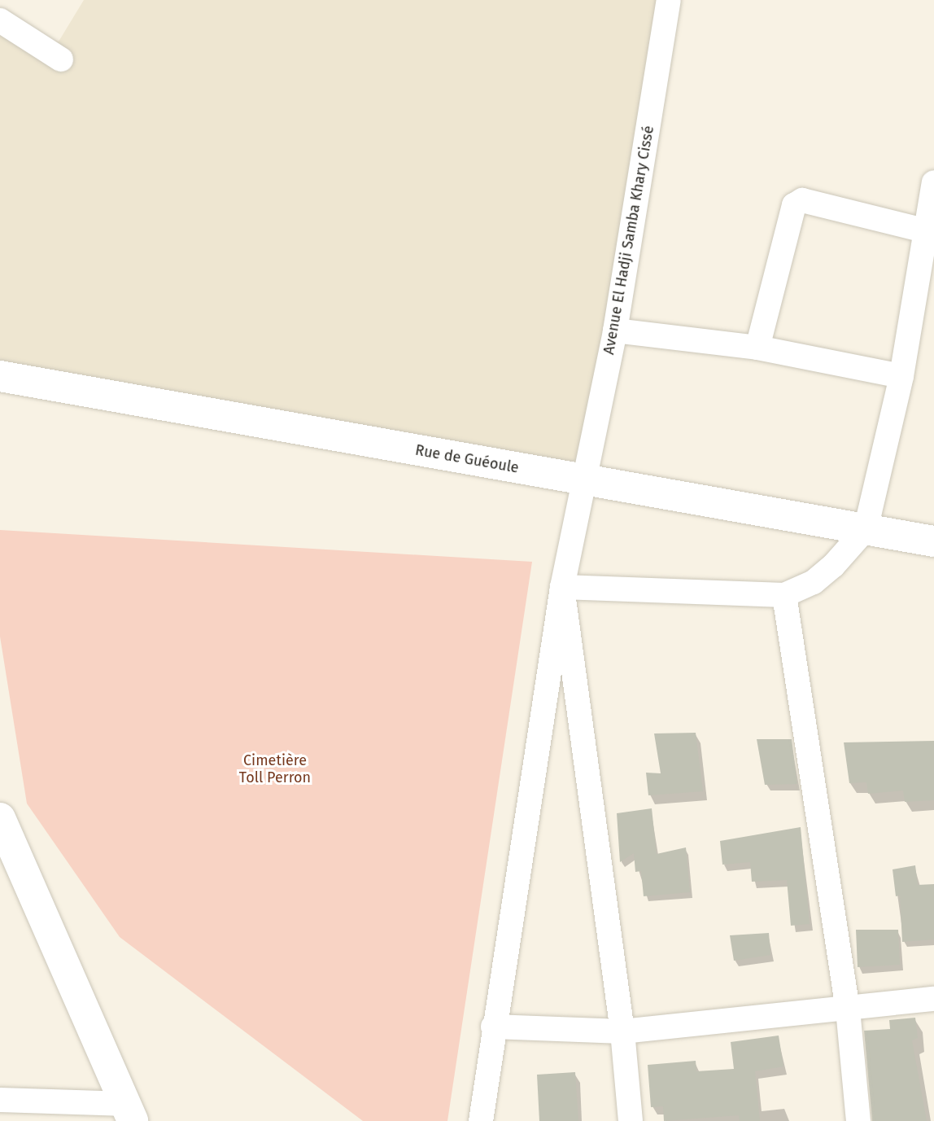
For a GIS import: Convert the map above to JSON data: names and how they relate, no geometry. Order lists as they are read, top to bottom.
{
  "streets": {
    "main road": ["Rue de Guéoule"],
    "street": ["Avenue El Hadji Samba Khary Cissé"]
  },
  "crossings": [
    ["Avenue El Hadji Samba Khary Cissé", "Rue de Guéoule"]
  ],
  "parks": ["Cimetière Toll Perron"]
}
